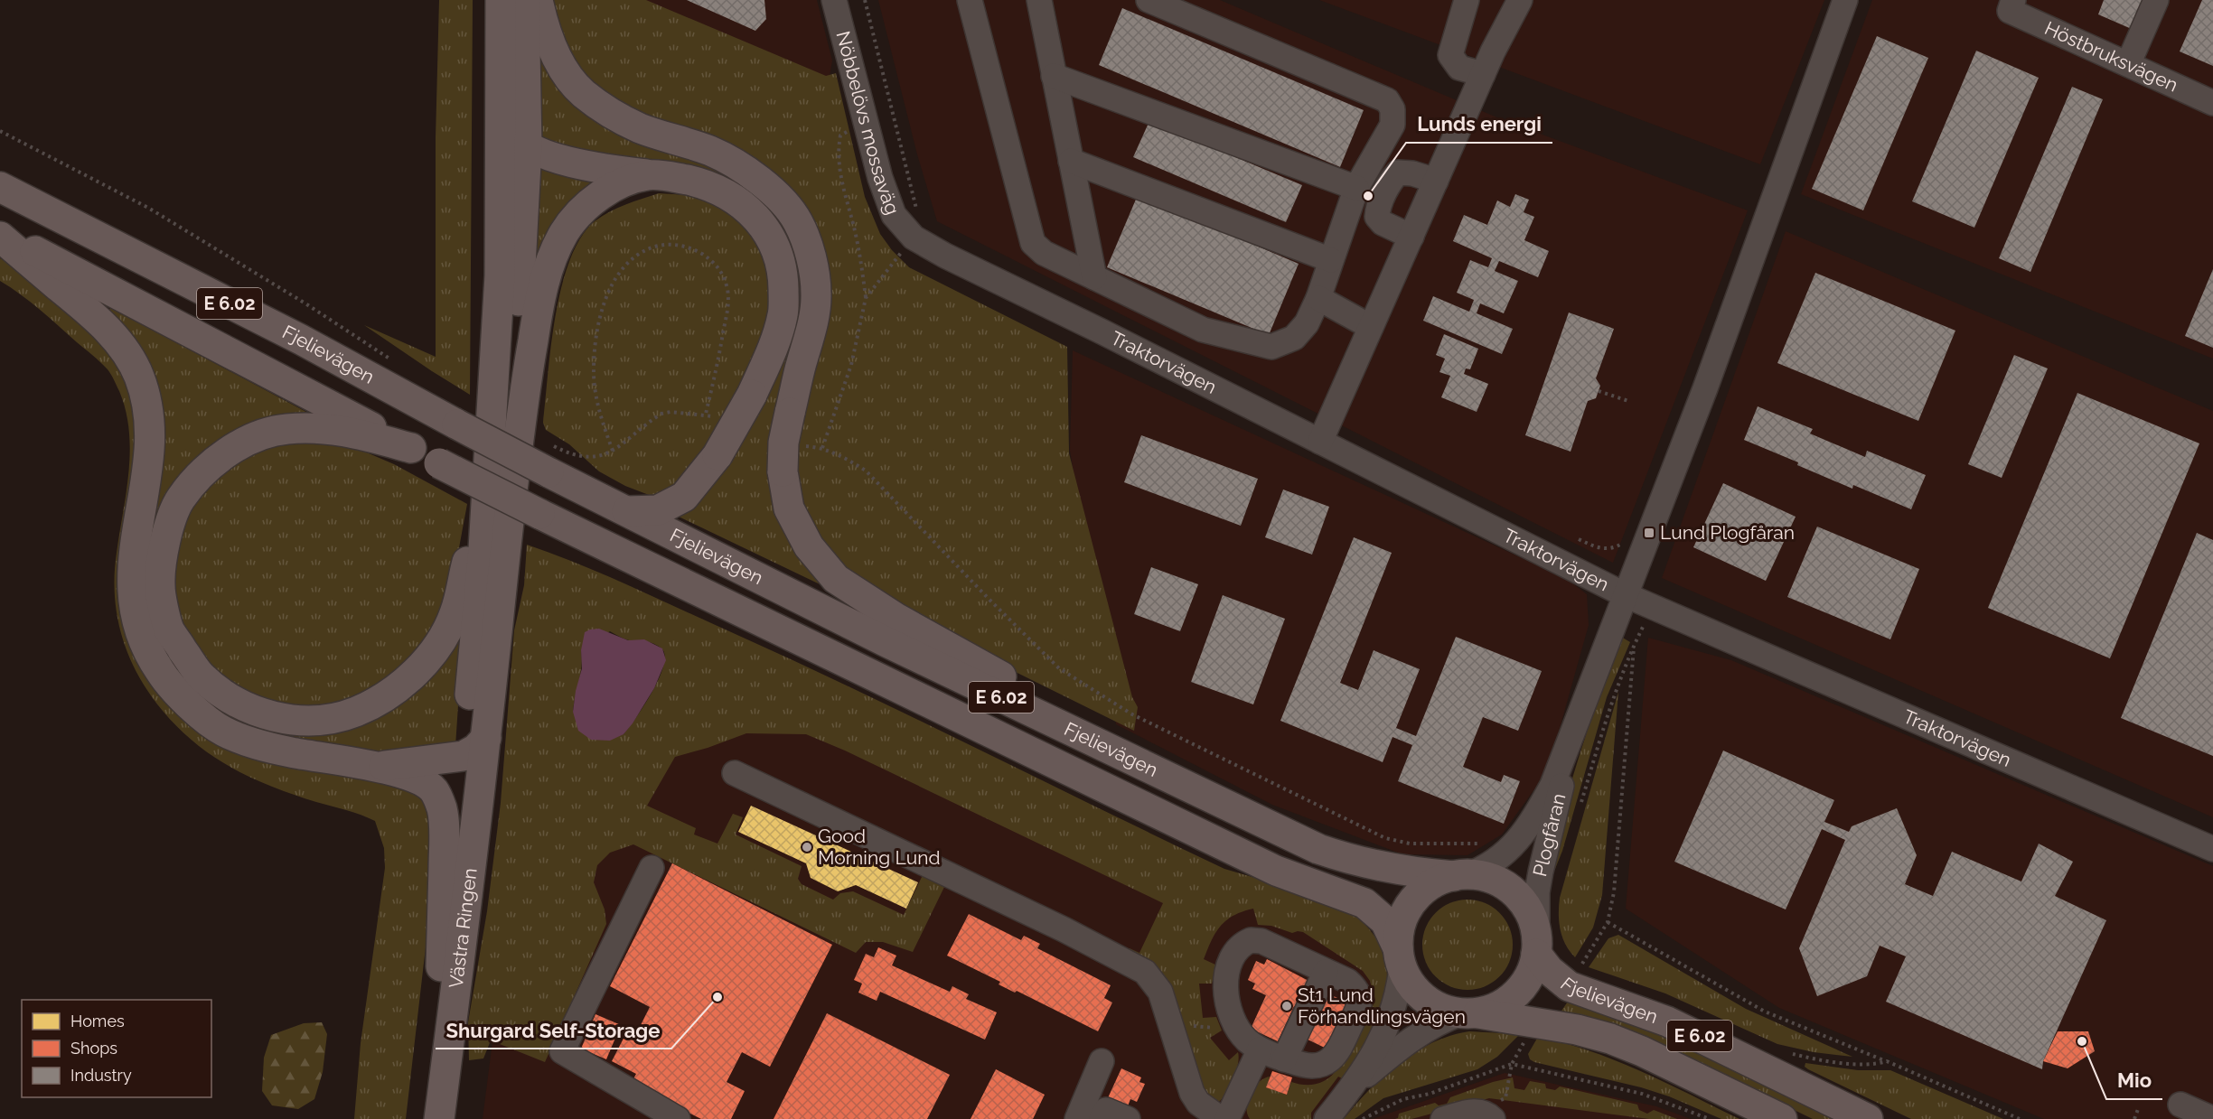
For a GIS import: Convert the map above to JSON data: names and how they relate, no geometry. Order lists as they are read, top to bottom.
{
  "streets": {
    "main road": ["E 6.02", "Fjelievägen", "Västra Ringen"],
    "street": [
      "Höstbruksvägen",
      "Nöbbelövs mossaväg",
      "Traktorvägen",
      "Plogfåran"
    ]
  },
  "crossings": [
    ["Nöbbelövs mossaväg", "Traktorvägen"],
    ["Fjelievägen", "Plogfåran"],
    ["Traktorvägen", "Plogfåran"]
  ],
  "places": {
    "other": [
      "Lunds energi",
      "Good Morning Lund",
      "Shurgard Self-Storage",
      "St1 Lund Förhandlingsvägen",
      "Mio"
    ],
    "transit": ["Lund Plogfåran"]
  },
  "legend": ["Homes", "Shops", "Industry"]
}
